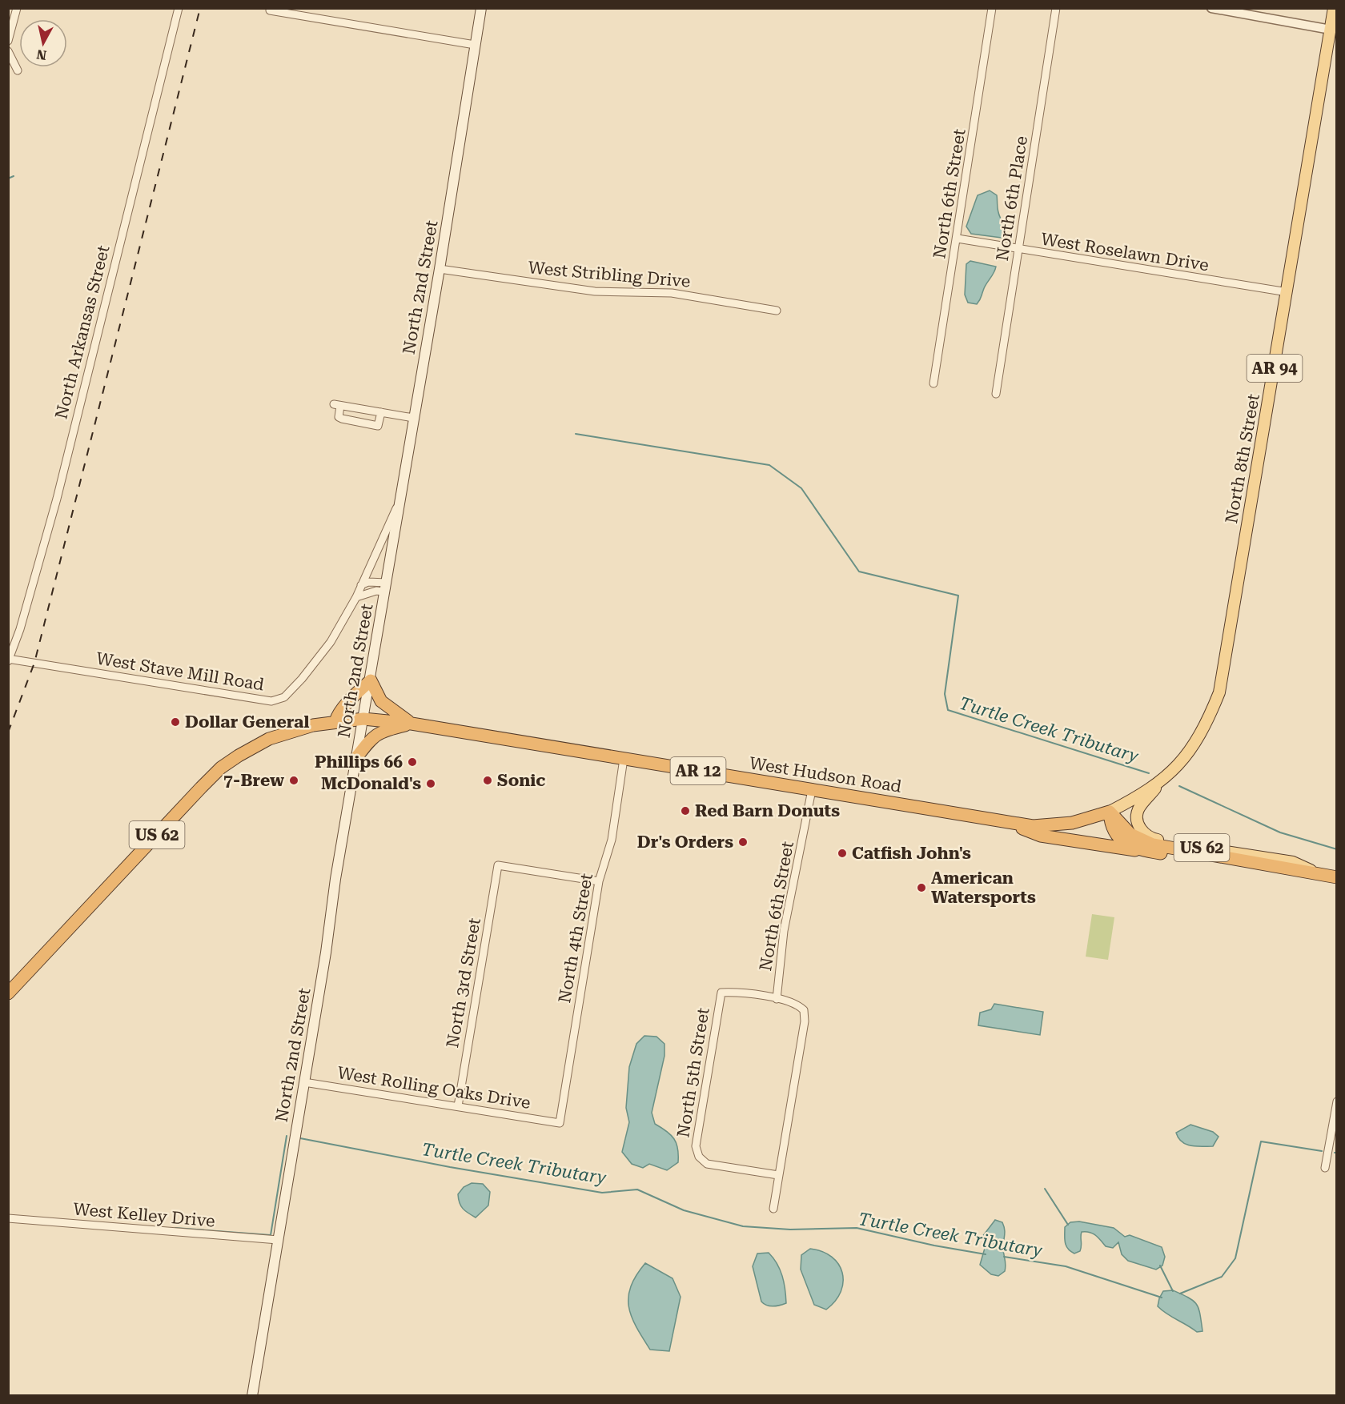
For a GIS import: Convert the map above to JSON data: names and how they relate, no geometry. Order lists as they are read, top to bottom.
{
  "streets": {
    "highway": ["AR 12", "West Hudson Road", "US 62"],
    "main road": ["North 2nd Street", "AR 94", "North 8th Street"],
    "street": [
      "North 6th Street",
      "North 6th Place",
      "West Roselawn Drive",
      "West Stribling Drive",
      "North Arkansas Street",
      "West Stave Mill Road",
      "North 4th Street",
      "North 3rd Street",
      "North 5th Street",
      "West Rolling Oaks Drive",
      "West Kelley Drive"
    ]
  },
  "crossings": [
    ["North 6th Street", "West Roselawn Drive"],
    ["North 6th Street", "West Hudson Road"],
    ["North 6th Street", "North 5th Street"],
    ["North 6th Place", "West Roselawn Drive"],
    ["West Roselawn Drive", "North 8th Street"],
    ["West Stribling Drive", "North 2nd Street"],
    ["North 2nd Street", "West Stave Mill Road"],
    ["North 2nd Street", "AR 12"],
    ["North 2nd Street", "West Hudson Road"],
    ["North 2nd Street", "US 62"],
    ["North 2nd Street", "West Rolling Oaks Drive"],
    ["North 2nd Street", "West Kelley Drive"],
    ["North Arkansas Street", "West Stave Mill Road"],
    ["North 8th Street", "West Hudson Road"],
    ["North 8th Street", "US 62"],
    ["AR 12", "West Hudson Road"],
    ["AR 12", "US 62"],
    ["West Hudson Road", "US 62"],
    ["West Hudson Road", "North 4th Street"],
    ["North 4th Street", "North 3rd Street"],
    ["North 4th Street", "West Rolling Oaks Drive"],
    ["North 3rd Street", "West Rolling Oaks Drive"]
  ],
  "water": ["Turtle Creek Tributary"],
  "places": [
    "Dollar General",
    "Phillips 66",
    "7-Brew",
    "Sonic",
    "McDonald's",
    "Red Barn Donuts",
    "Dr's Orders",
    "Catfish John's",
    "American Watersports"
  ],
  "north": "bottom"
}
